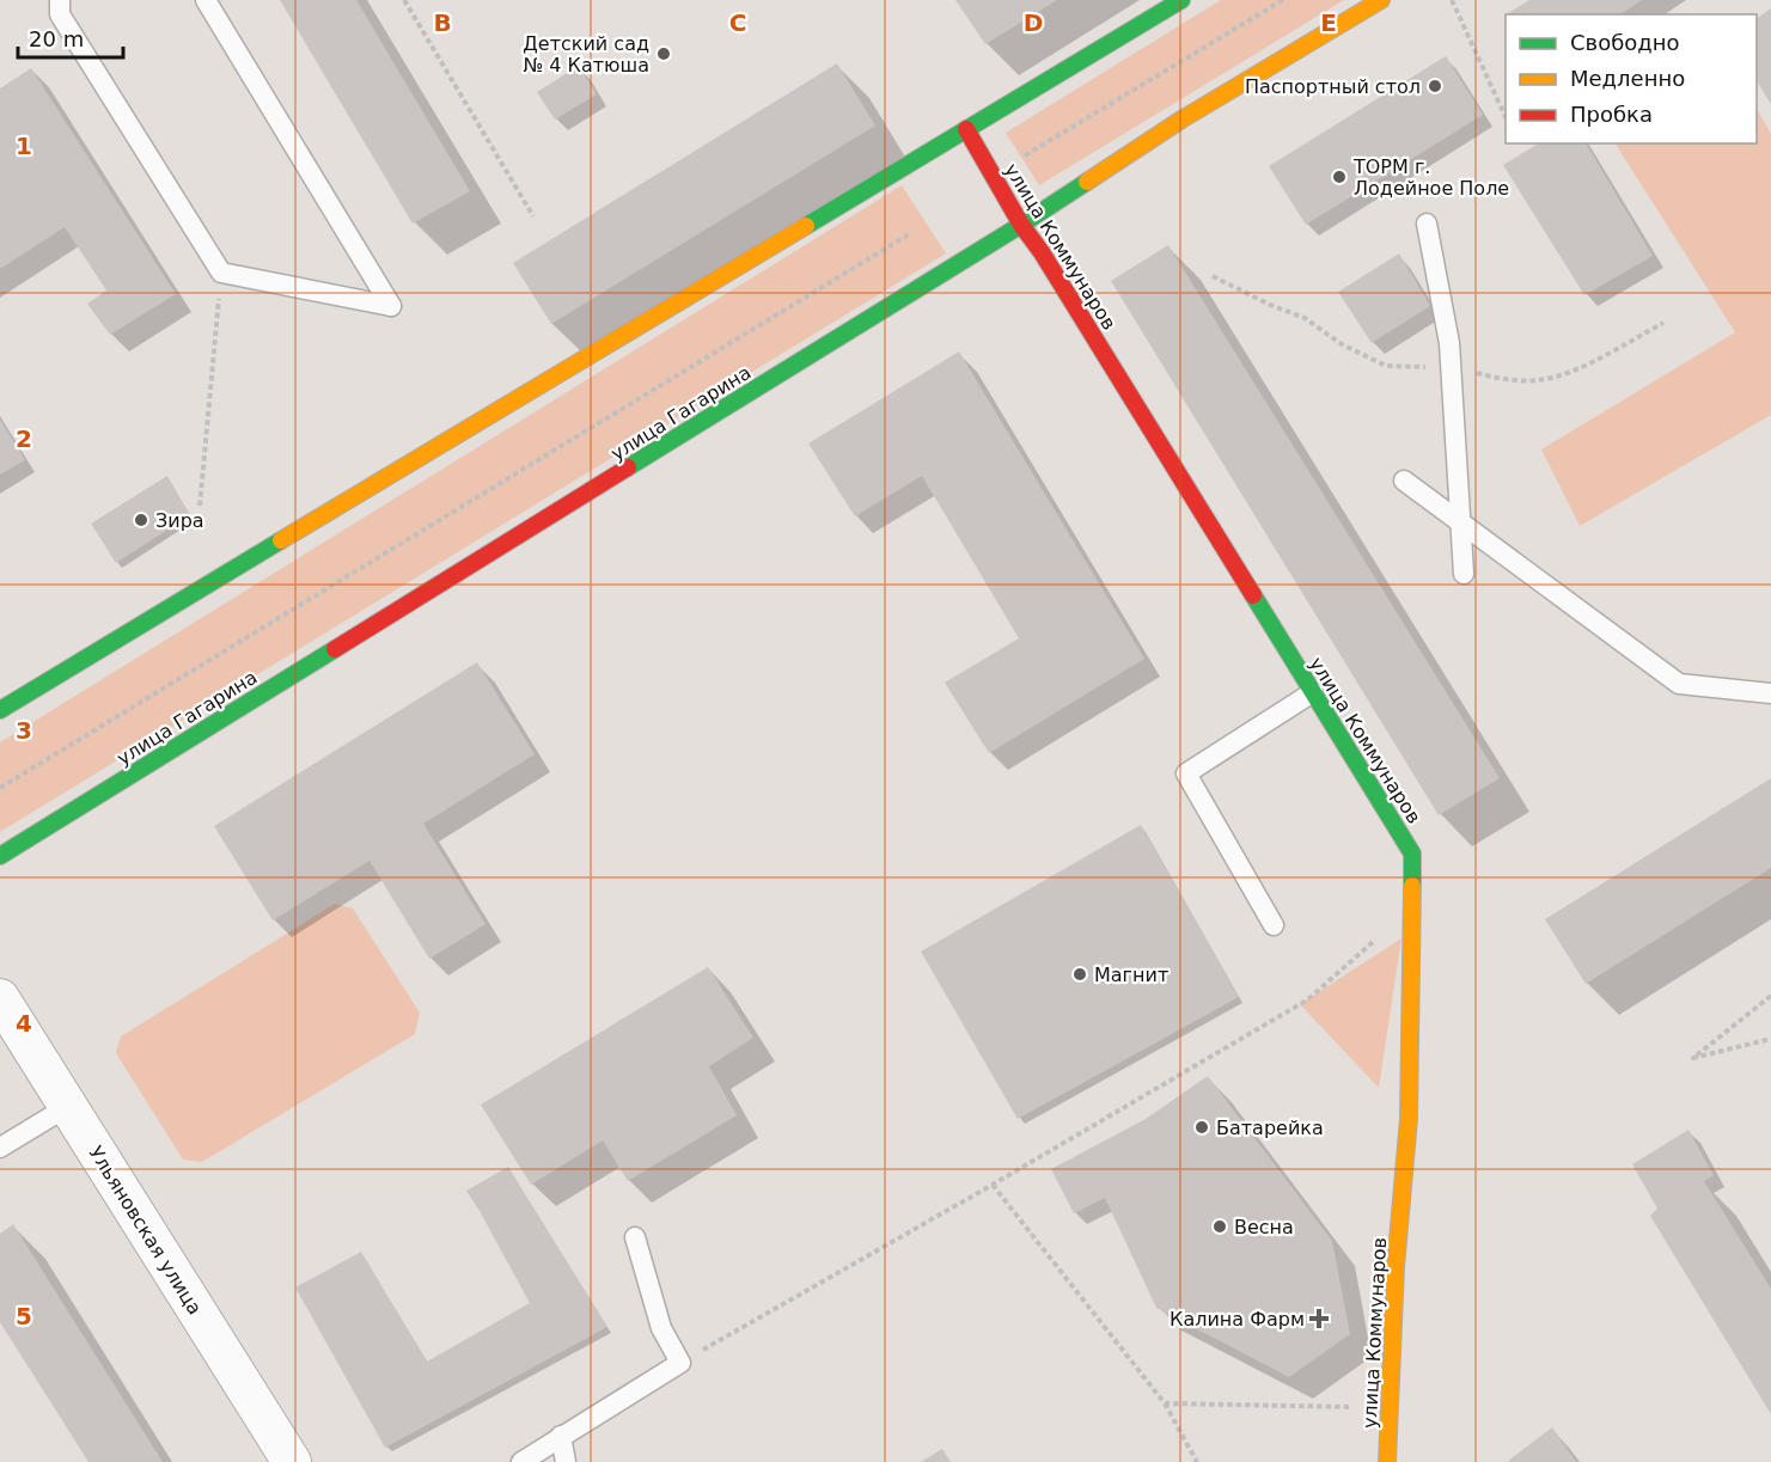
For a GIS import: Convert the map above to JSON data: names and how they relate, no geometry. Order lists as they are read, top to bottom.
{
  "streets": {
    "street": ["улица Коммунаров", "улица Гагарина", "Ульяновская улица"]
  },
  "crossings": [
    ["улица Коммунаров", "улица Гагарина"]
  ],
  "places": {
    "other": [
      "Детский сад № 4 Катюша",
      "Паспортный стол",
      "ТОРМ г. Лодейное Поле",
      "Зира",
      "Магнит",
      "Батарейка",
      "Весна"
    ],
    "health": ["Калина Фарм"]
  },
  "legend": ["Свободно", "Медленно", "Пробка"],
  "scale_bar": "20 m",
  "grid": {
    "columns": [
      "B",
      "C",
      "D",
      "E"
    ],
    "rows": [
      "1",
      "2",
      "3",
      "4",
      "5"
    ]
  }
}
